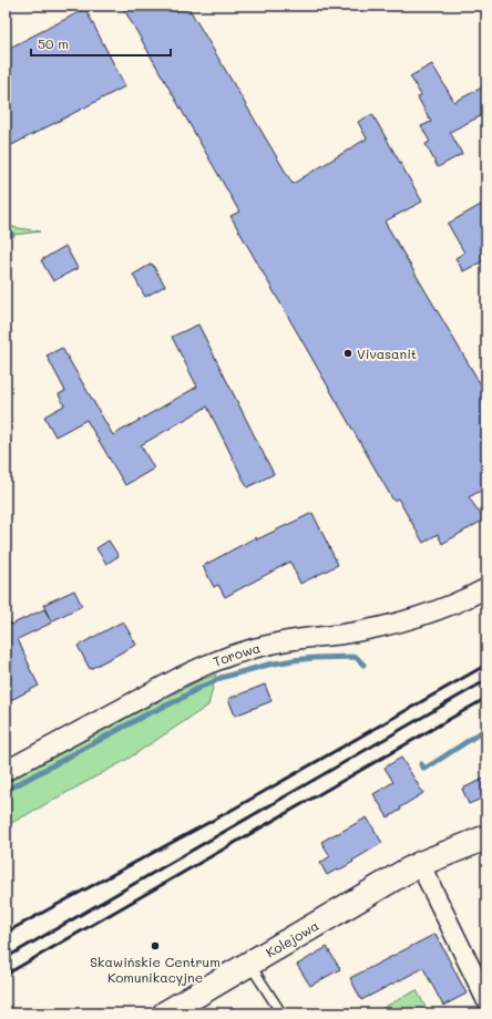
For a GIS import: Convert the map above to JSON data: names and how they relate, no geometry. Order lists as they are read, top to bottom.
{
  "streets": {
    "street": ["Torowa", "Kolejowa"]
  },
  "places": ["Vivasanit", "Skawińskie Centrum Komunikacyjne"],
  "scale_bar": "50 m"
}
